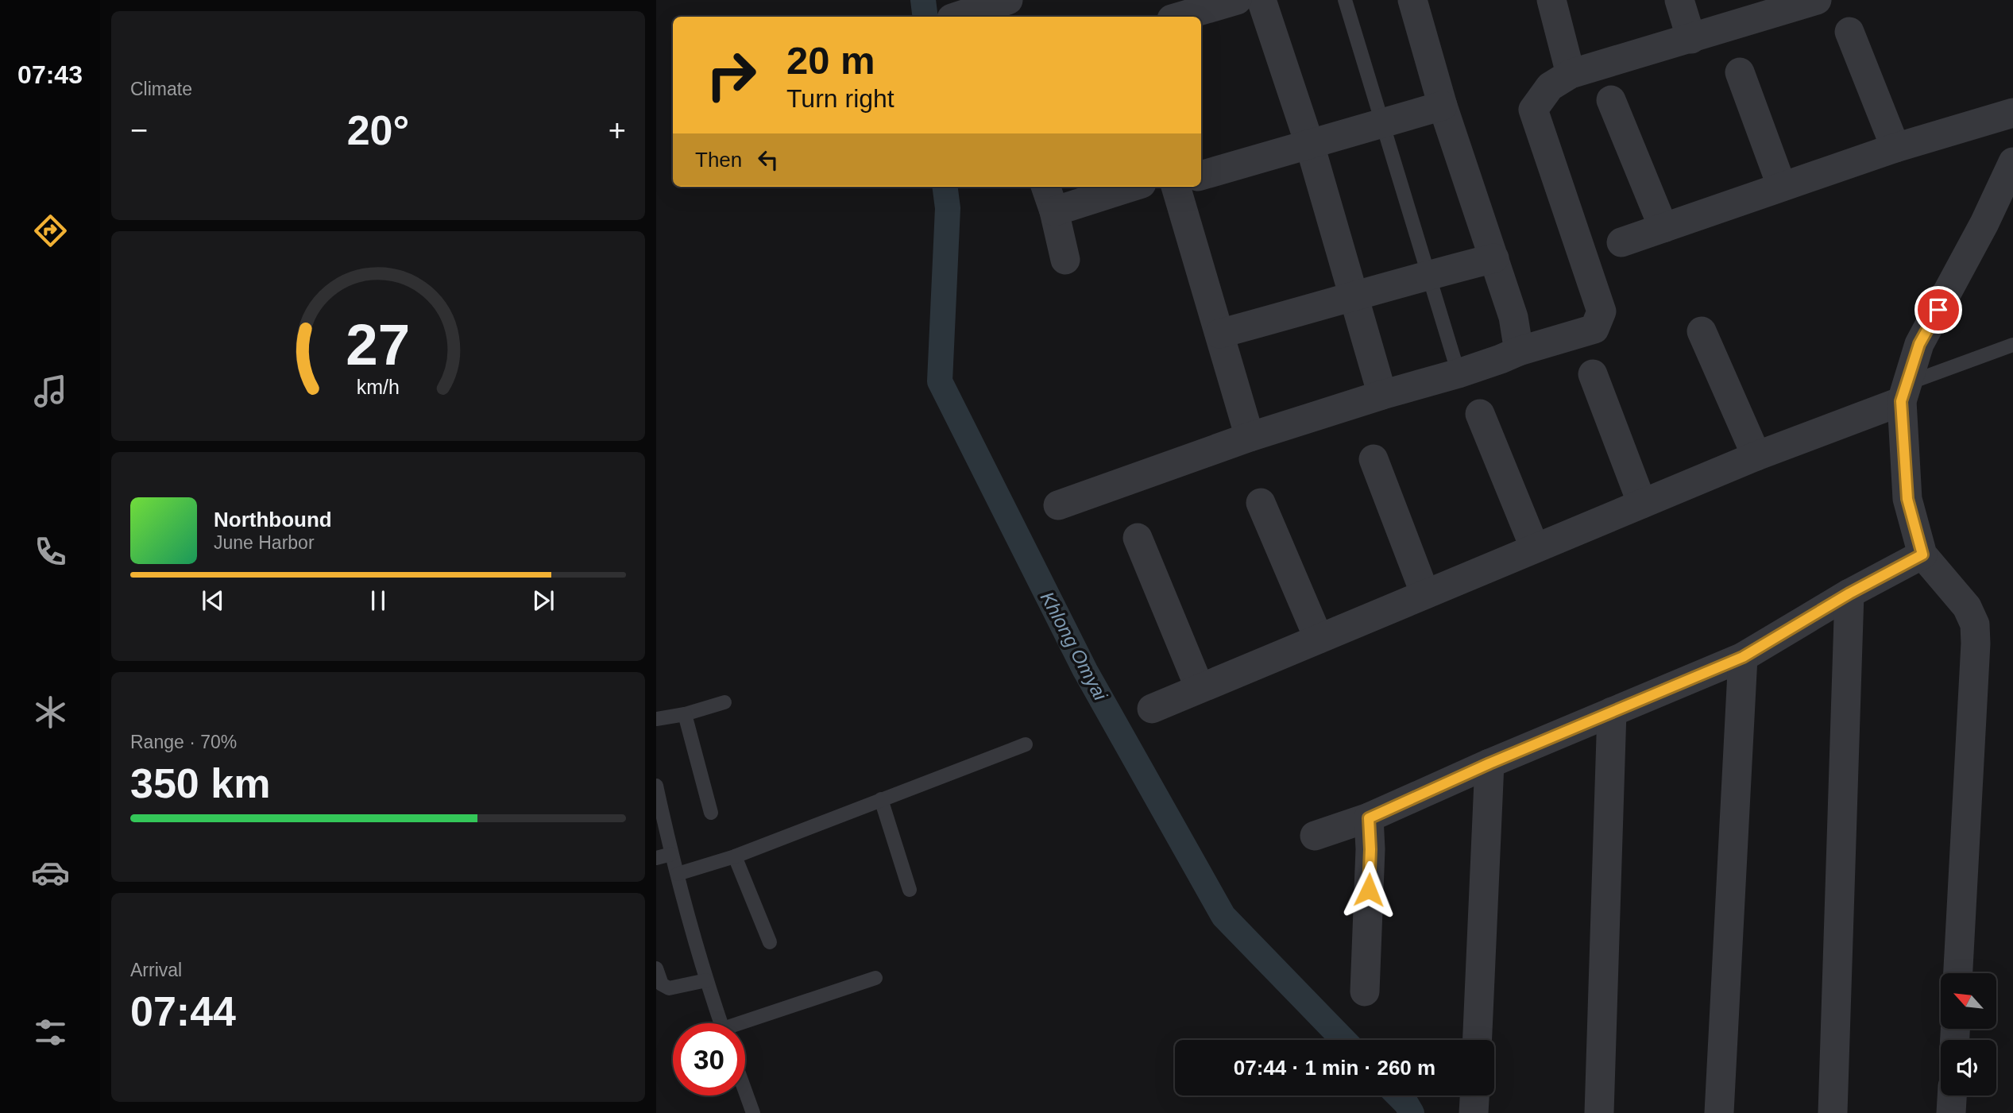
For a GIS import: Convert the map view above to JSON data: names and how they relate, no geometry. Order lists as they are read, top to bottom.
{
  "water": ["Khlong Omyai"],
  "north": "top left",
  "page": {
    "tabs": "07:43",
    "tile": [
      "Climate",
      ["Range · 70%", "350 km"],
      ["Arrival", "07:44"]
    ],
    "turn": ["20 m", "Turn right"],
    "heat": ["−", "20°", "+"],
    "then": "Then",
    "song": ["Northbound", "June Harbor"],
    "limit": "30",
    "trip": "07:44 · 1 min · 260 m",
    "gauge": ["27", "km/h"]
  }
}
